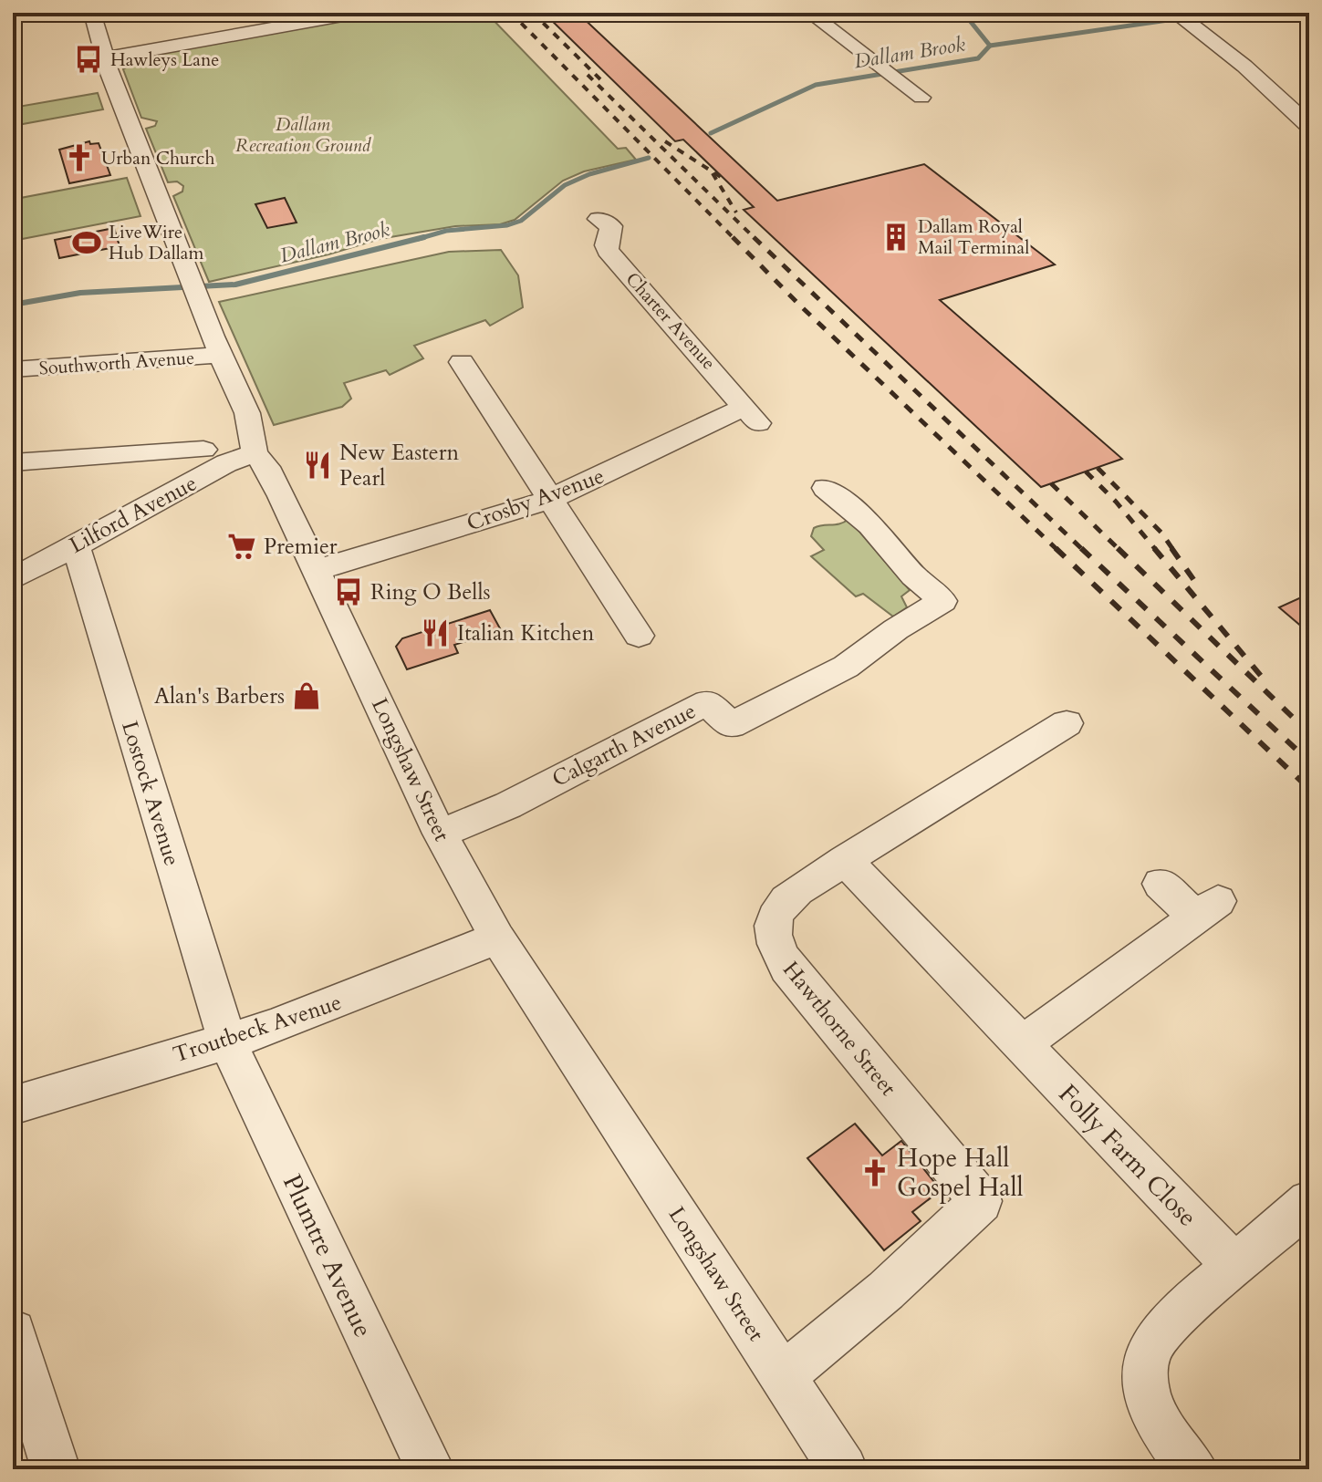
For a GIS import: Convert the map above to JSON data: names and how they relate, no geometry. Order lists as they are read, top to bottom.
{
  "streets": {
    "street": [
      "Charter Avenue",
      "Southworth Avenue",
      "Crosby Avenue",
      "Lilford Avenue",
      "Calgarth Avenue",
      "Longshaw Street",
      "Lostock Avenue",
      "Troutbeck Avenue",
      "Hawthorne Street",
      "Folly Farm Close",
      "Plumtre Avenue"
    ]
  },
  "crossings": [
    ["Charter Avenue", "Crosby Avenue"],
    ["Southworth Avenue", "Longshaw Street"],
    ["Crosby Avenue", "Longshaw Street"],
    ["Lilford Avenue", "Longshaw Street"],
    ["Lilford Avenue", "Lostock Avenue"],
    ["Calgarth Avenue", "Longshaw Street"],
    ["Longshaw Street", "Troutbeck Avenue"],
    ["Longshaw Street", "Hawthorne Street"],
    ["Lostock Avenue", "Troutbeck Avenue"],
    ["Lostock Avenue", "Plumtre Avenue"],
    ["Troutbeck Avenue", "Plumtre Avenue"],
    ["Hawthorne Street", "Folly Farm Close"]
  ],
  "water": ["Dallam Brook"],
  "parks": ["Dallam Recreation Ground"],
  "places": {
    "bus stop": ["Hawleys Lane", "Ring O Bells"],
    "church": ["Urban Church", "Hope Hall Gospel Hall"],
    "building": ["Dallam Royal Mail Terminal"],
    "sports": ["LiveWire Hub Dallam"],
    "restaurant": ["New Eastern Pearl", "Italian Kitchen"],
    "supermarket": ["Premier"],
    "shop": ["Alan's Barbers"]
  }
}
